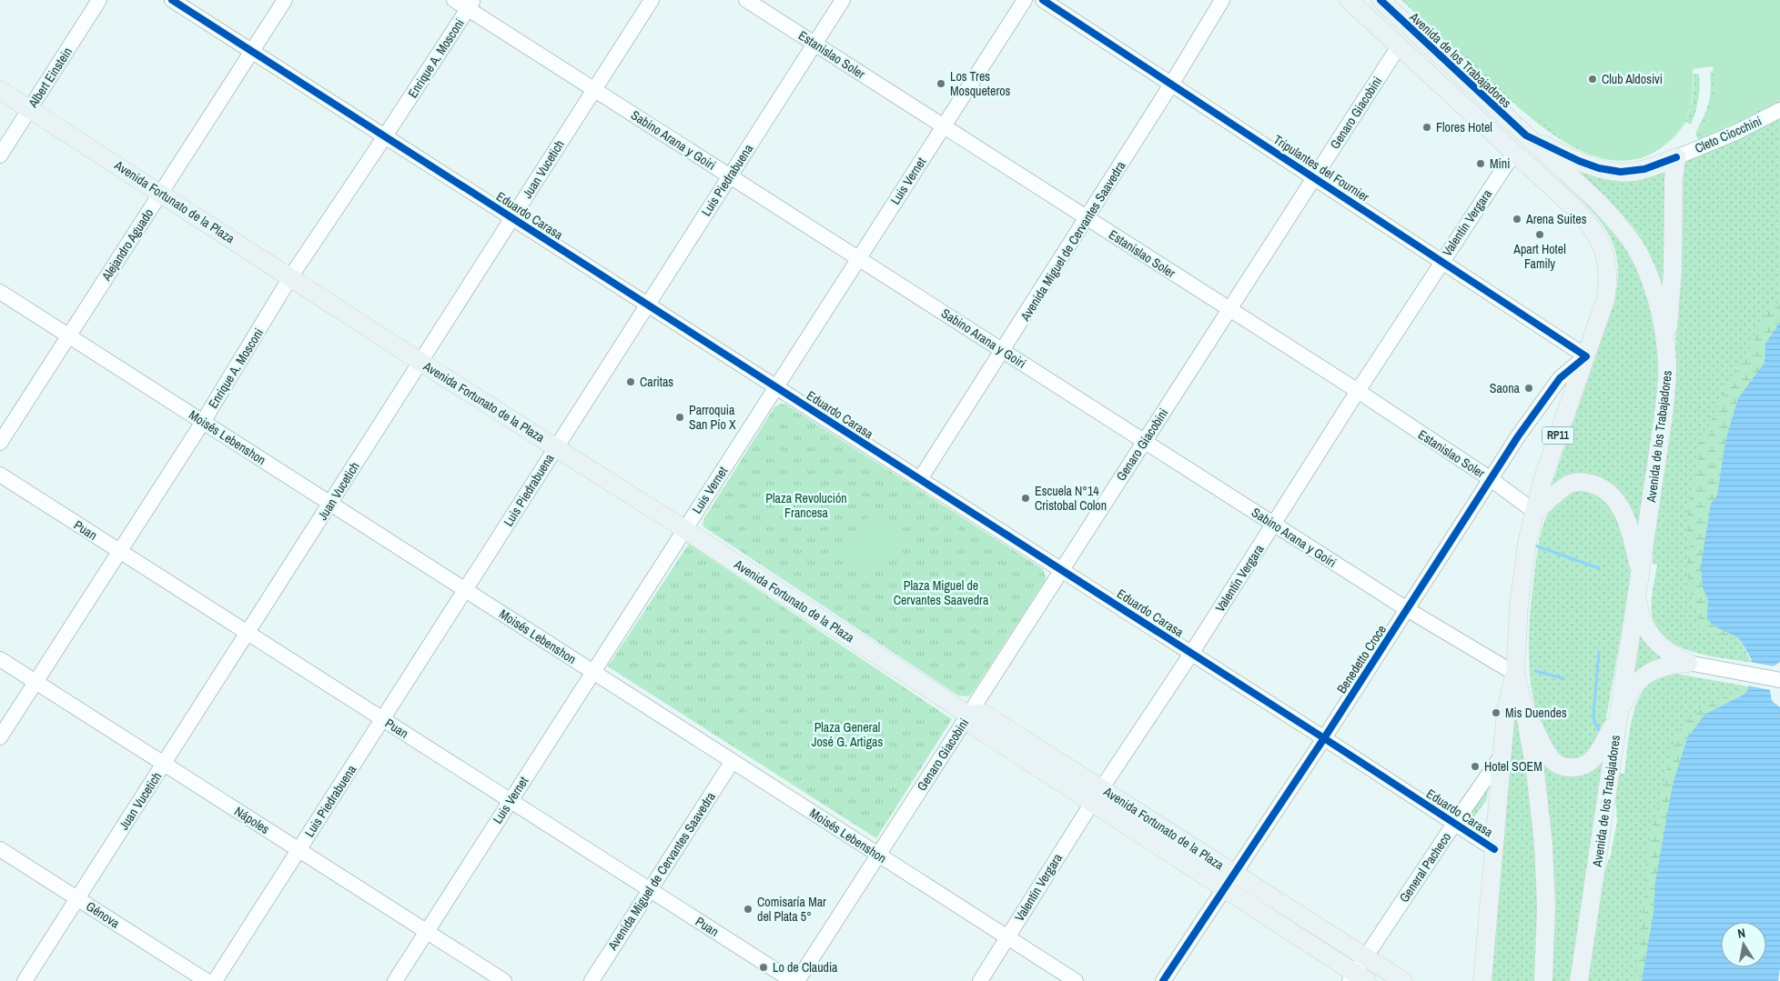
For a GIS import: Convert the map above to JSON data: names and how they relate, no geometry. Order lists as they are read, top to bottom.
{
  "streets": {
    "main road": ["Avenida de los Trabajadores", "Avenida Fortunato de la Plaza", "RP11"],
    "street": [
      "Estanislao Soler",
      "Enrique A. Mosconi",
      "Albert Einstein",
      "Genaro Giacobini",
      "Cleto Ciocchini",
      "Sabino Arana y Goiri",
      "Tripulantes del Fournier",
      "Juan Vucetich",
      "Luis Piedrabuena",
      "Luis Vernet",
      "Eduardo Carasa",
      "Valentín Vergara",
      "Avenida Miguel de Cervantes Saavedra",
      "Alejandro Aguado",
      "Moisés Lebenshon",
      "Puan",
      "Benedetto Croce",
      "Nápoles",
      "General Pacheco",
      "Génova"
    ]
  },
  "crossings": [
    ["Estanislao Soler", "Genaro Giacobini"],
    ["Estanislao Soler", "Luis Piedrabuena"],
    ["Estanislao Soler", "Luis Vernet"],
    ["Estanislao Soler", "Valentín Vergara"],
    ["Estanislao Soler", "Avenida Miguel de Cervantes Saavedra"],
    ["Estanislao Soler", "RP11"],
    ["Estanislao Soler", "Benedetto Croce"],
    ["Enrique A. Mosconi", "Sabino Arana y Goiri"],
    ["Enrique A. Mosconi", "Avenida Fortunato de la Plaza"],
    ["Enrique A. Mosconi", "Eduardo Carasa"],
    ["Enrique A. Mosconi", "Moisés Lebenshon"],
    ["Enrique A. Mosconi", "Puan"],
    ["Enrique A. Mosconi", "Nápoles"],
    ["Albert Einstein", "Avenida Fortunato de la Plaza"],
    ["Genaro Giacobini", "Sabino Arana y Goiri"],
    ["Genaro Giacobini", "Tripulantes del Fournier"],
    ["Genaro Giacobini", "Avenida Fortunato de la Plaza"],
    ["Genaro Giacobini", "Eduardo Carasa"],
    ["Genaro Giacobini", "RP11"],
    ["Genaro Giacobini", "Moisés Lebenshon"],
    ["Sabino Arana y Goiri", "Juan Vucetich"],
    ["Sabino Arana y Goiri", "Luis Piedrabuena"],
    ["Sabino Arana y Goiri", "Luis Vernet"],
    ["Sabino Arana y Goiri", "Valentín Vergara"],
    ["Sabino Arana y Goiri", "Avenida Miguel de Cervantes Saavedra"],
    ["Sabino Arana y Goiri", "RP11"],
    ["Sabino Arana y Goiri", "Benedetto Croce"],
    ["Tripulantes del Fournier", "Valentín Vergara"],
    ["Tripulantes del Fournier", "Avenida Miguel de Cervantes Saavedra"],
    ["Tripulantes del Fournier", "RP11"],
    ["Tripulantes del Fournier", "Benedetto Croce"],
    ["Juan Vucetich", "Avenida Fortunato de la Plaza"],
    ["Juan Vucetich", "Eduardo Carasa"],
    ["Juan Vucetich", "Moisés Lebenshon"],
    ["Juan Vucetich", "Puan"],
    ["Juan Vucetich", "Nápoles"],
    ["Juan Vucetich", "Génova"],
    ["Luis Piedrabuena", "Avenida Fortunato de la Plaza"],
    ["Luis Piedrabuena", "Eduardo Carasa"],
    ["Luis Piedrabuena", "Moisés Lebenshon"],
    ["Luis Piedrabuena", "Puan"],
    ["Luis Piedrabuena", "Nápoles"],
    ["Luis Vernet", "Avenida Fortunato de la Plaza"],
    ["Luis Vernet", "Eduardo Carasa"],
    ["Luis Vernet", "Moisés Lebenshon"],
    ["Luis Vernet", "Puan"],
    ["Luis Vernet", "Nápoles"],
    ["Avenida Fortunato de la Plaza", "Valentín Vergara"],
    ["Avenida Fortunato de la Plaza", "Alejandro Aguado"],
    ["Avenida Fortunato de la Plaza", "Benedetto Croce"],
    ["Avenida Fortunato de la Plaza", "General Pacheco"],
    ["Eduardo Carasa", "Valentín Vergara"],
    ["Eduardo Carasa", "Avenida Miguel de Cervantes Saavedra"],
    ["Eduardo Carasa", "Alejandro Aguado"],
    ["Eduardo Carasa", "Benedetto Croce"],
    ["Eduardo Carasa", "General Pacheco"],
    ["Valentín Vergara", "RP11"],
    ["Valentín Vergara", "Moisés Lebenshon"],
    ["Avenida Miguel de Cervantes Saavedra", "Moisés Lebenshon"],
    ["Avenida Miguel de Cervantes Saavedra", "Puan"],
    ["Alejandro Aguado", "Moisés Lebenshon"],
    ["RP11", "Benedetto Croce"]
  ],
  "parks": ["Plaza Revolución Francesa", "Plaza Miguel de Cervantes Saavedra", "Plaza General José G. Artigas"],
  "places": [
    "Club Aldosivi",
    "Los Tres Mosqueteros",
    "Flores Hotel",
    "Mini",
    "Arena Suites",
    "Apart Hotel Family",
    "Caritas",
    "Saona",
    "Parroquia San Pío X",
    "Escuela N°14 Cristobal Colon",
    "Mis Duendes",
    "Hotel SOEM",
    "Comisaría Mar del Plata 5°",
    "Lo de Claudia"
  ],
  "north": "top"
}
